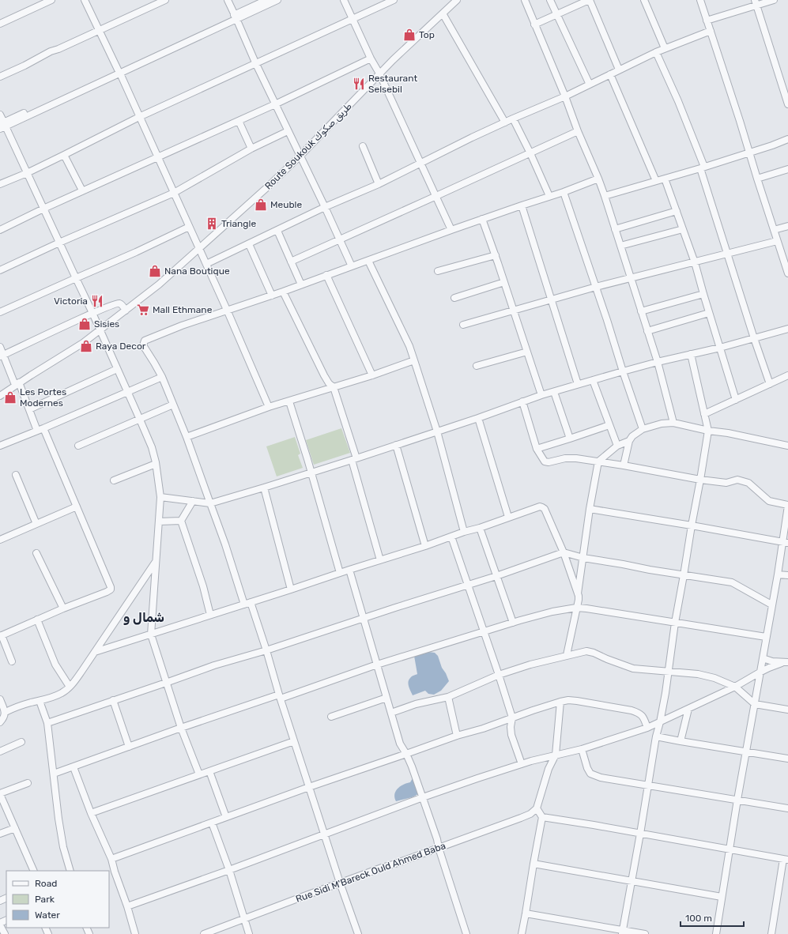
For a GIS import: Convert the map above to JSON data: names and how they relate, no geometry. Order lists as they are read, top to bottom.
{
  "streets": {
    "street": ["Route Soukouk طريق صكوك", "Rue Sidi M'Bareck Ould Ahmed Baba"]
  },
  "districts": ["شمال و"],
  "places": {
    "shop": [
      "Top",
      "Meuble",
      "Nana Boutique",
      "Sisies",
      "Raya Decor",
      "Les Portes Modernes"
    ],
    "restaurant": ["Restaurant Selsebil", "Victoria"],
    "building": ["Triangle"],
    "supermarket": ["Mall Ethmane"]
  },
  "legend": ["Road", "Park", "Water"],
  "scale_bar": "100 m"
}
